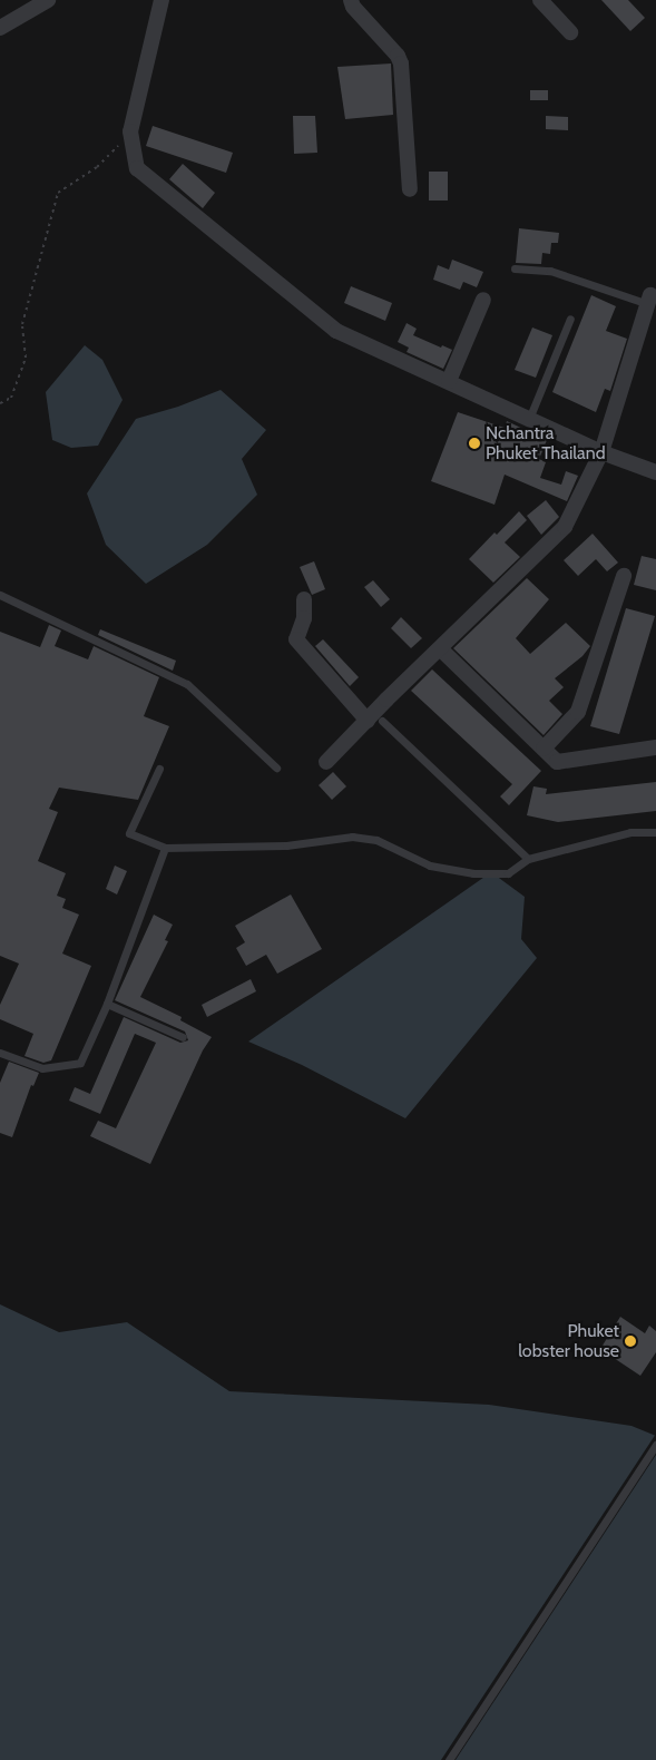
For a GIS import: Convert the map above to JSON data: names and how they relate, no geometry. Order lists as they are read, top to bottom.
{
  "places": ["Nchantra Phuket Thailand", "Phuket lobster house"]
}
